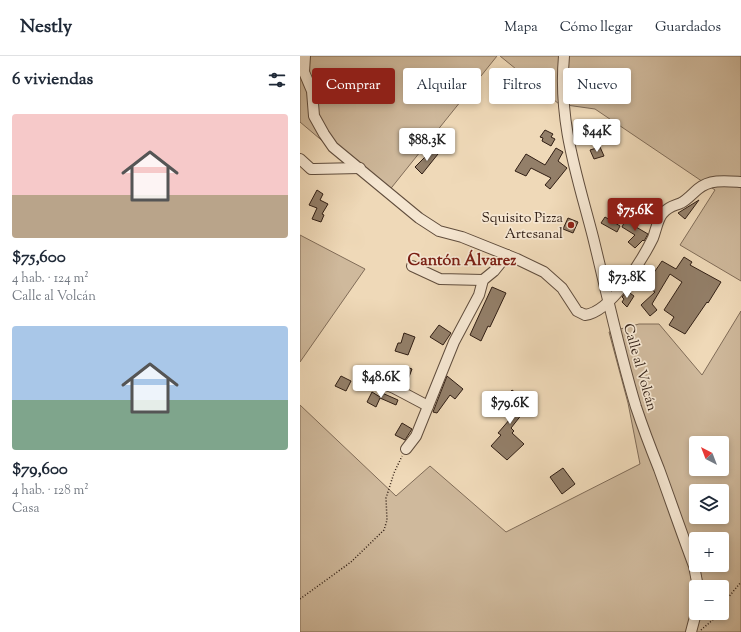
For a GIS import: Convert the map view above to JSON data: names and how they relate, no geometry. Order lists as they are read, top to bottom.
{
  "streets": {
    "street": ["Calle al Volcán"]
  },
  "districts": ["Cantón Álvarez"],
  "places": ["Squisito Pizza Artesanal"],
  "north": "top left",
  "page": {
    "header": "Nestly",
    "nav": ["Mapa", "Cómo llegar", "Guardados"],
    "heading": "6 viviendas",
    "chip": [
      "Comprar",
      "Alquilar",
      "Filtros",
      "Nuevo"
    ],
    "list": [
      {
        "name": "$75,600",
        "note": "4 hab. · 124 m² · Calle al Volcán"
      },
      {
        "name": "$79,600",
        "note": "4 hab. · 128 m² · Casa"
      }
    ],
    "price": [
      "$44K",
      "$88.3K",
      "$75.6K",
      "$73.8K",
      "$48.6K",
      "$79.6K"
    ],
    "map_buttons": ["+", "−"]
  }
}
